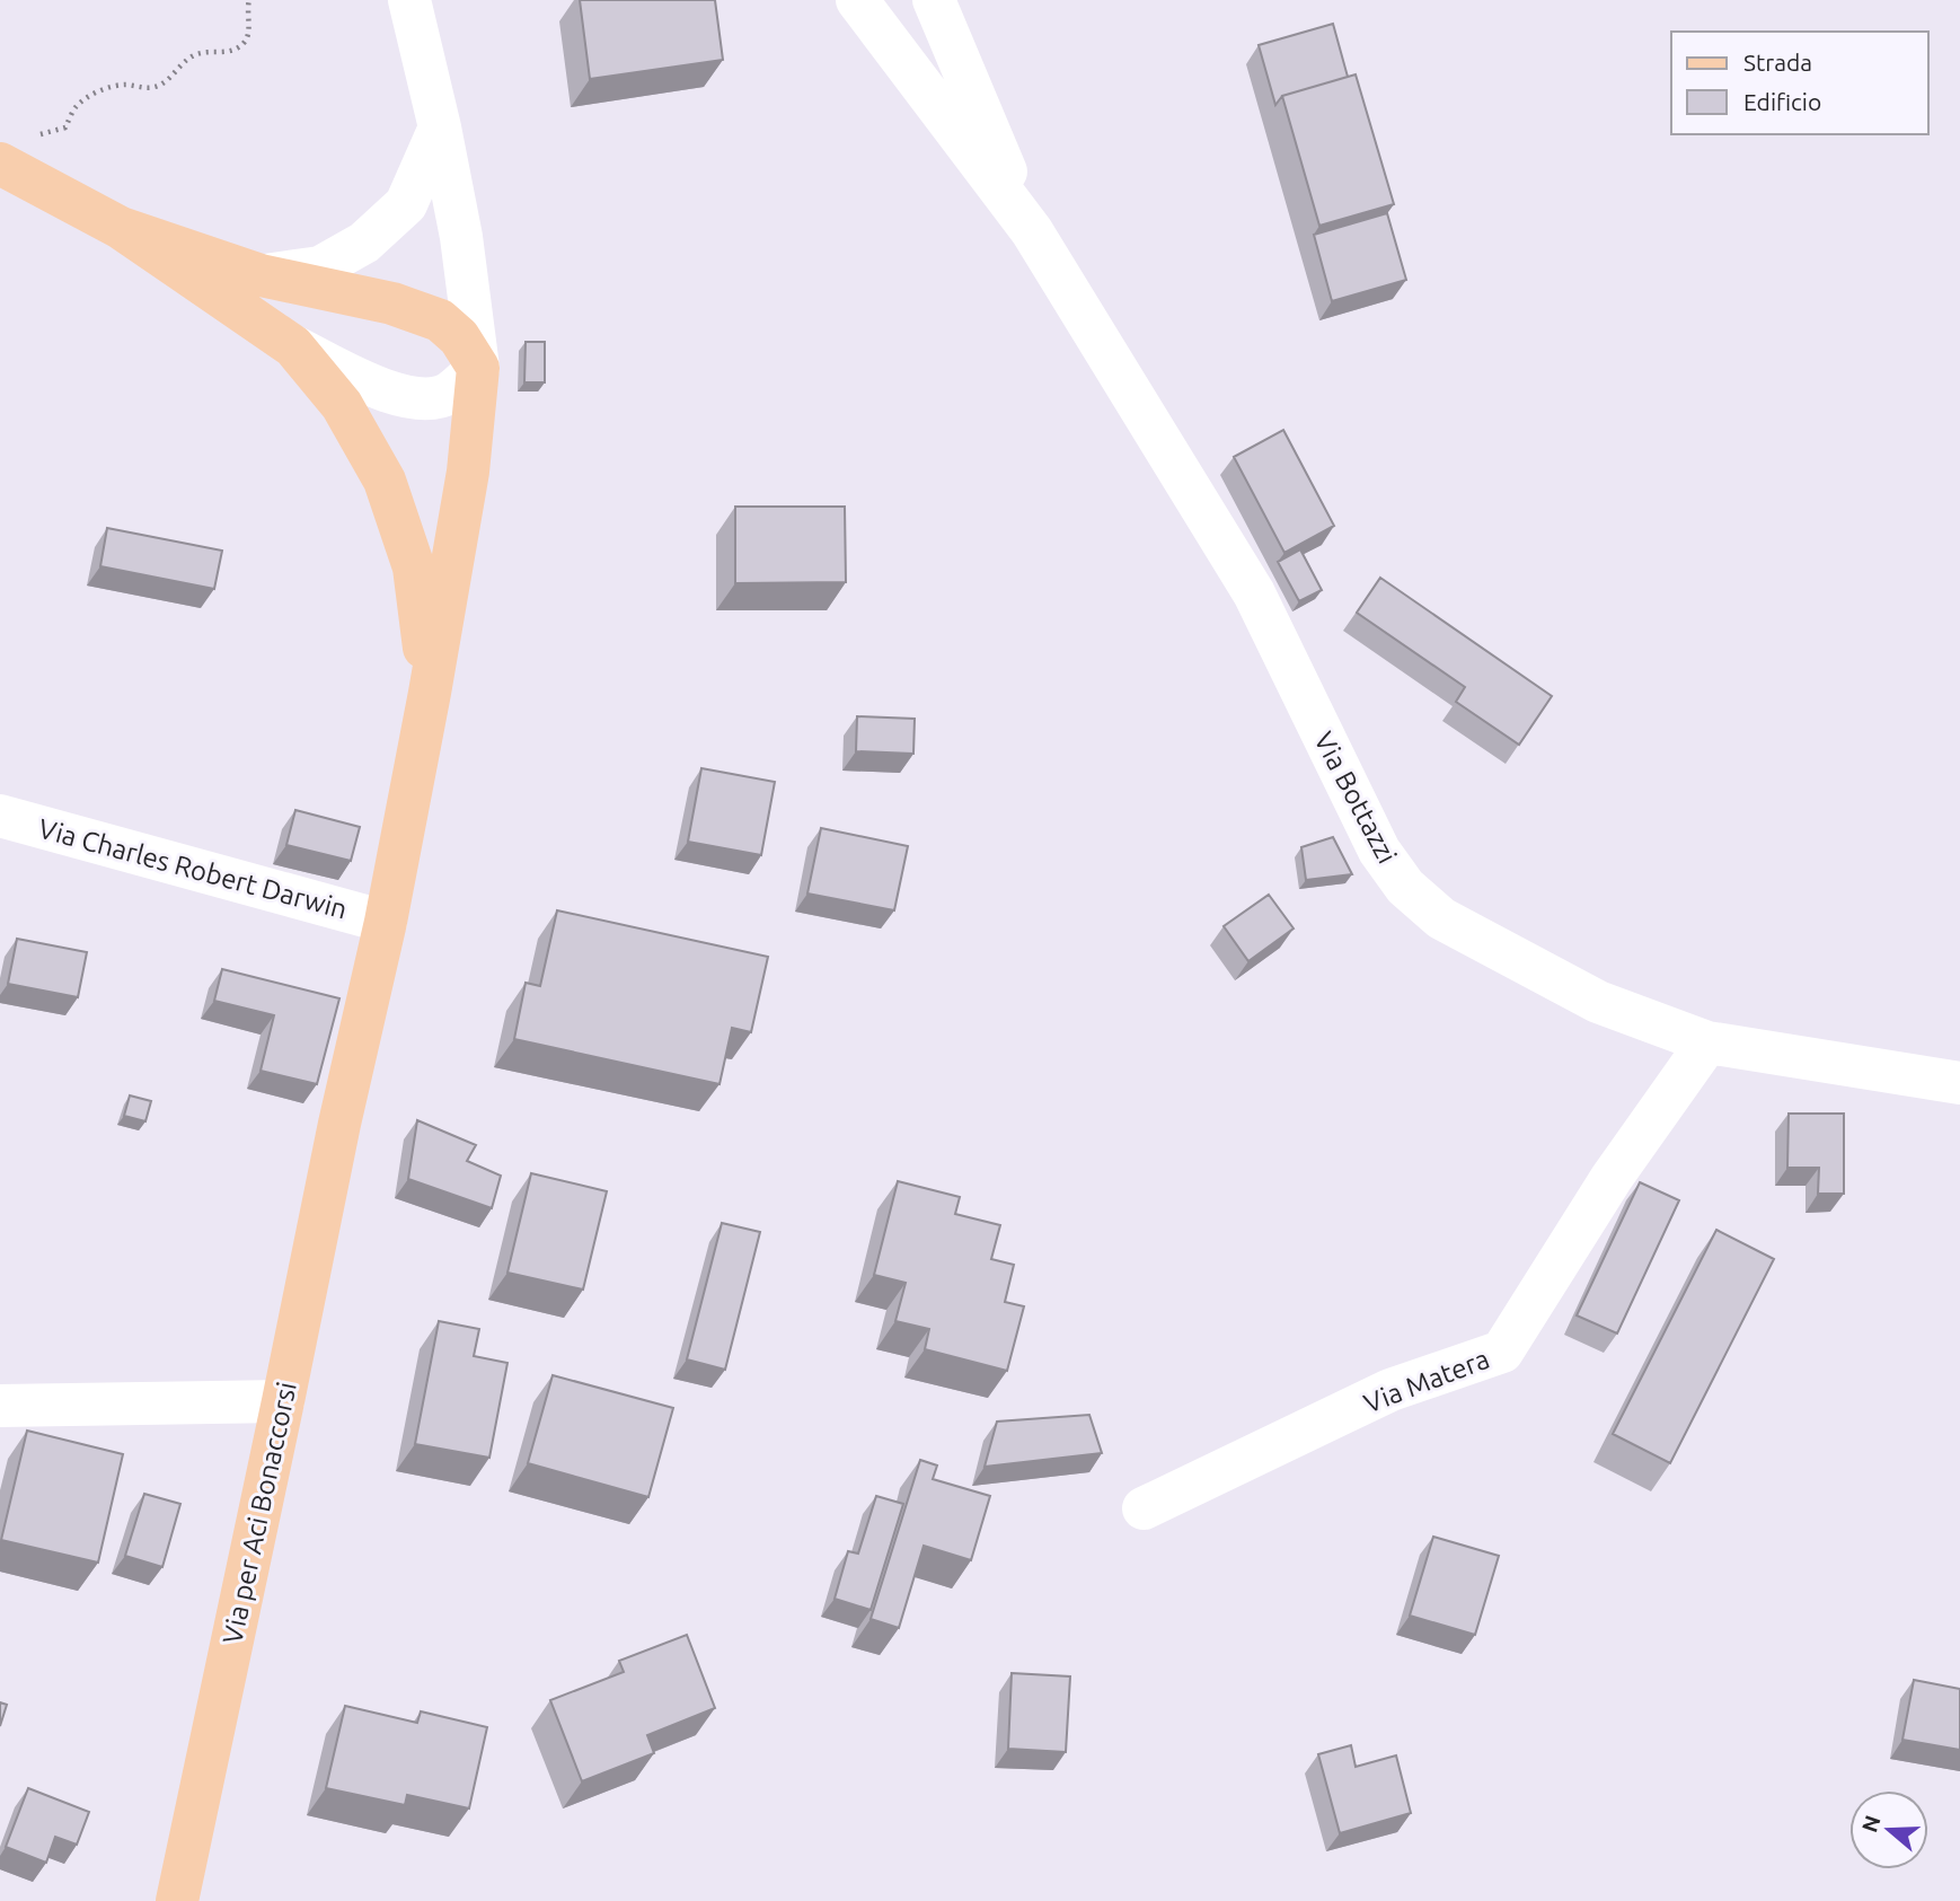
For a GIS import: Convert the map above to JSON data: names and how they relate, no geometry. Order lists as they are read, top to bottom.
{
  "streets": {
    "main road": ["Via per Aci Bonaccorsi"],
    "street": ["Via Bottazzi", "Via Charles Robert Darwin", "Via Matera"]
  },
  "crossings": [
    ["Via Bottazzi", "Via Matera"],
    ["Via Charles Robert Darwin", "Via per Aci Bonaccorsi"]
  ],
  "legend": ["Strada", "Edificio"],
  "north": "left"
}
